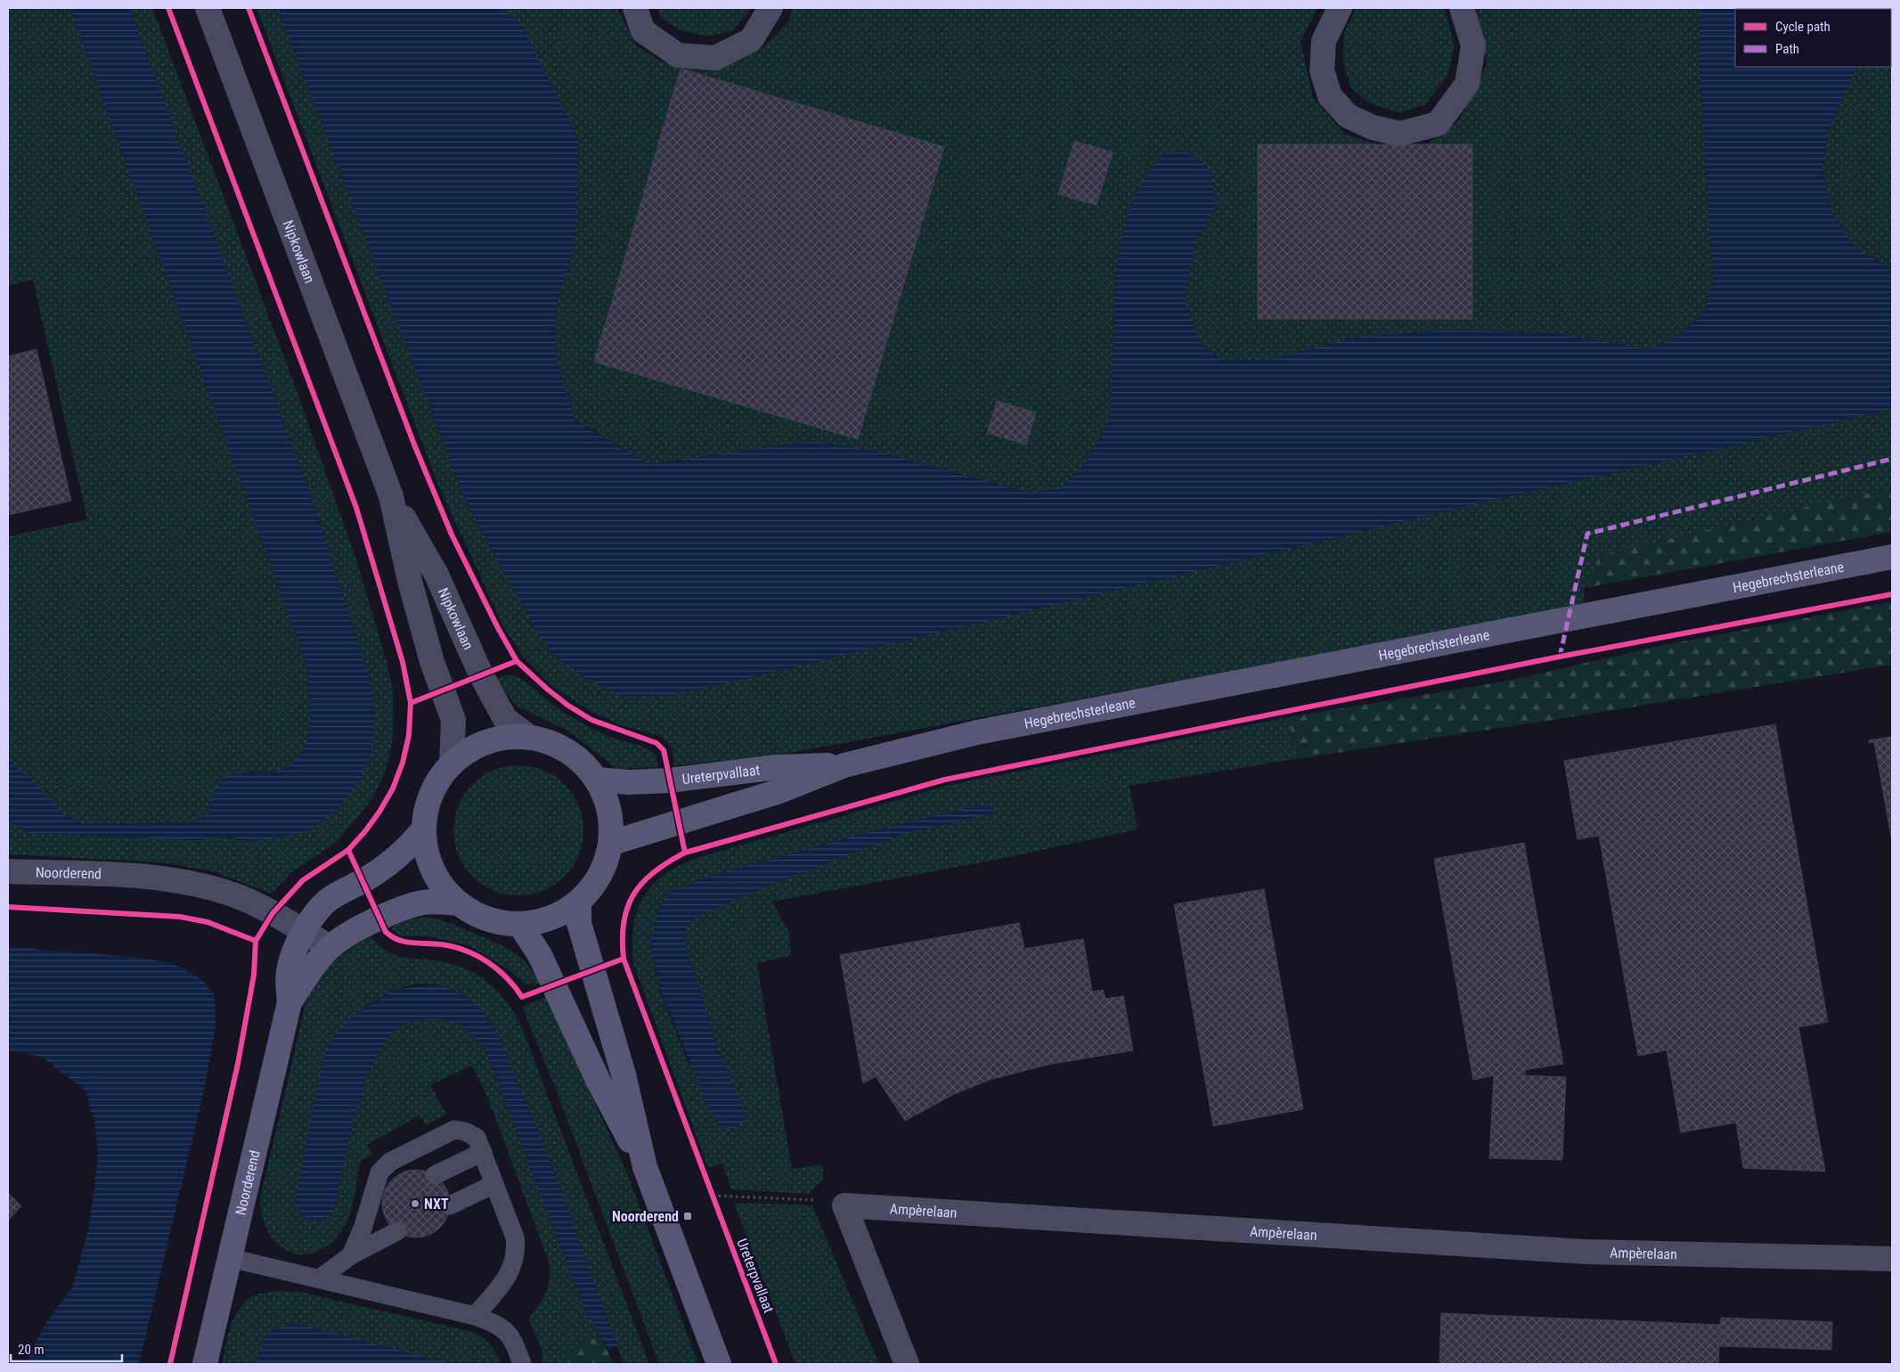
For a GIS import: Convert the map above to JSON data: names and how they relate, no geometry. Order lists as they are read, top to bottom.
{
  "streets": {
    "street": [
      "Nipkowlaan",
      "Hegebrechsterleane",
      "Ureterpvallaat",
      "Noorderend",
      "Ampèrelaan"
    ]
  },
  "crossings": [
    ["Hegebrechsterleane", "Ureterpvallaat"]
  ],
  "places": {
    "other": ["NXT"],
    "transit": ["Noorderend"]
  },
  "legend": ["Cycle path", "Path"],
  "scale_bar": "20 m"
}
